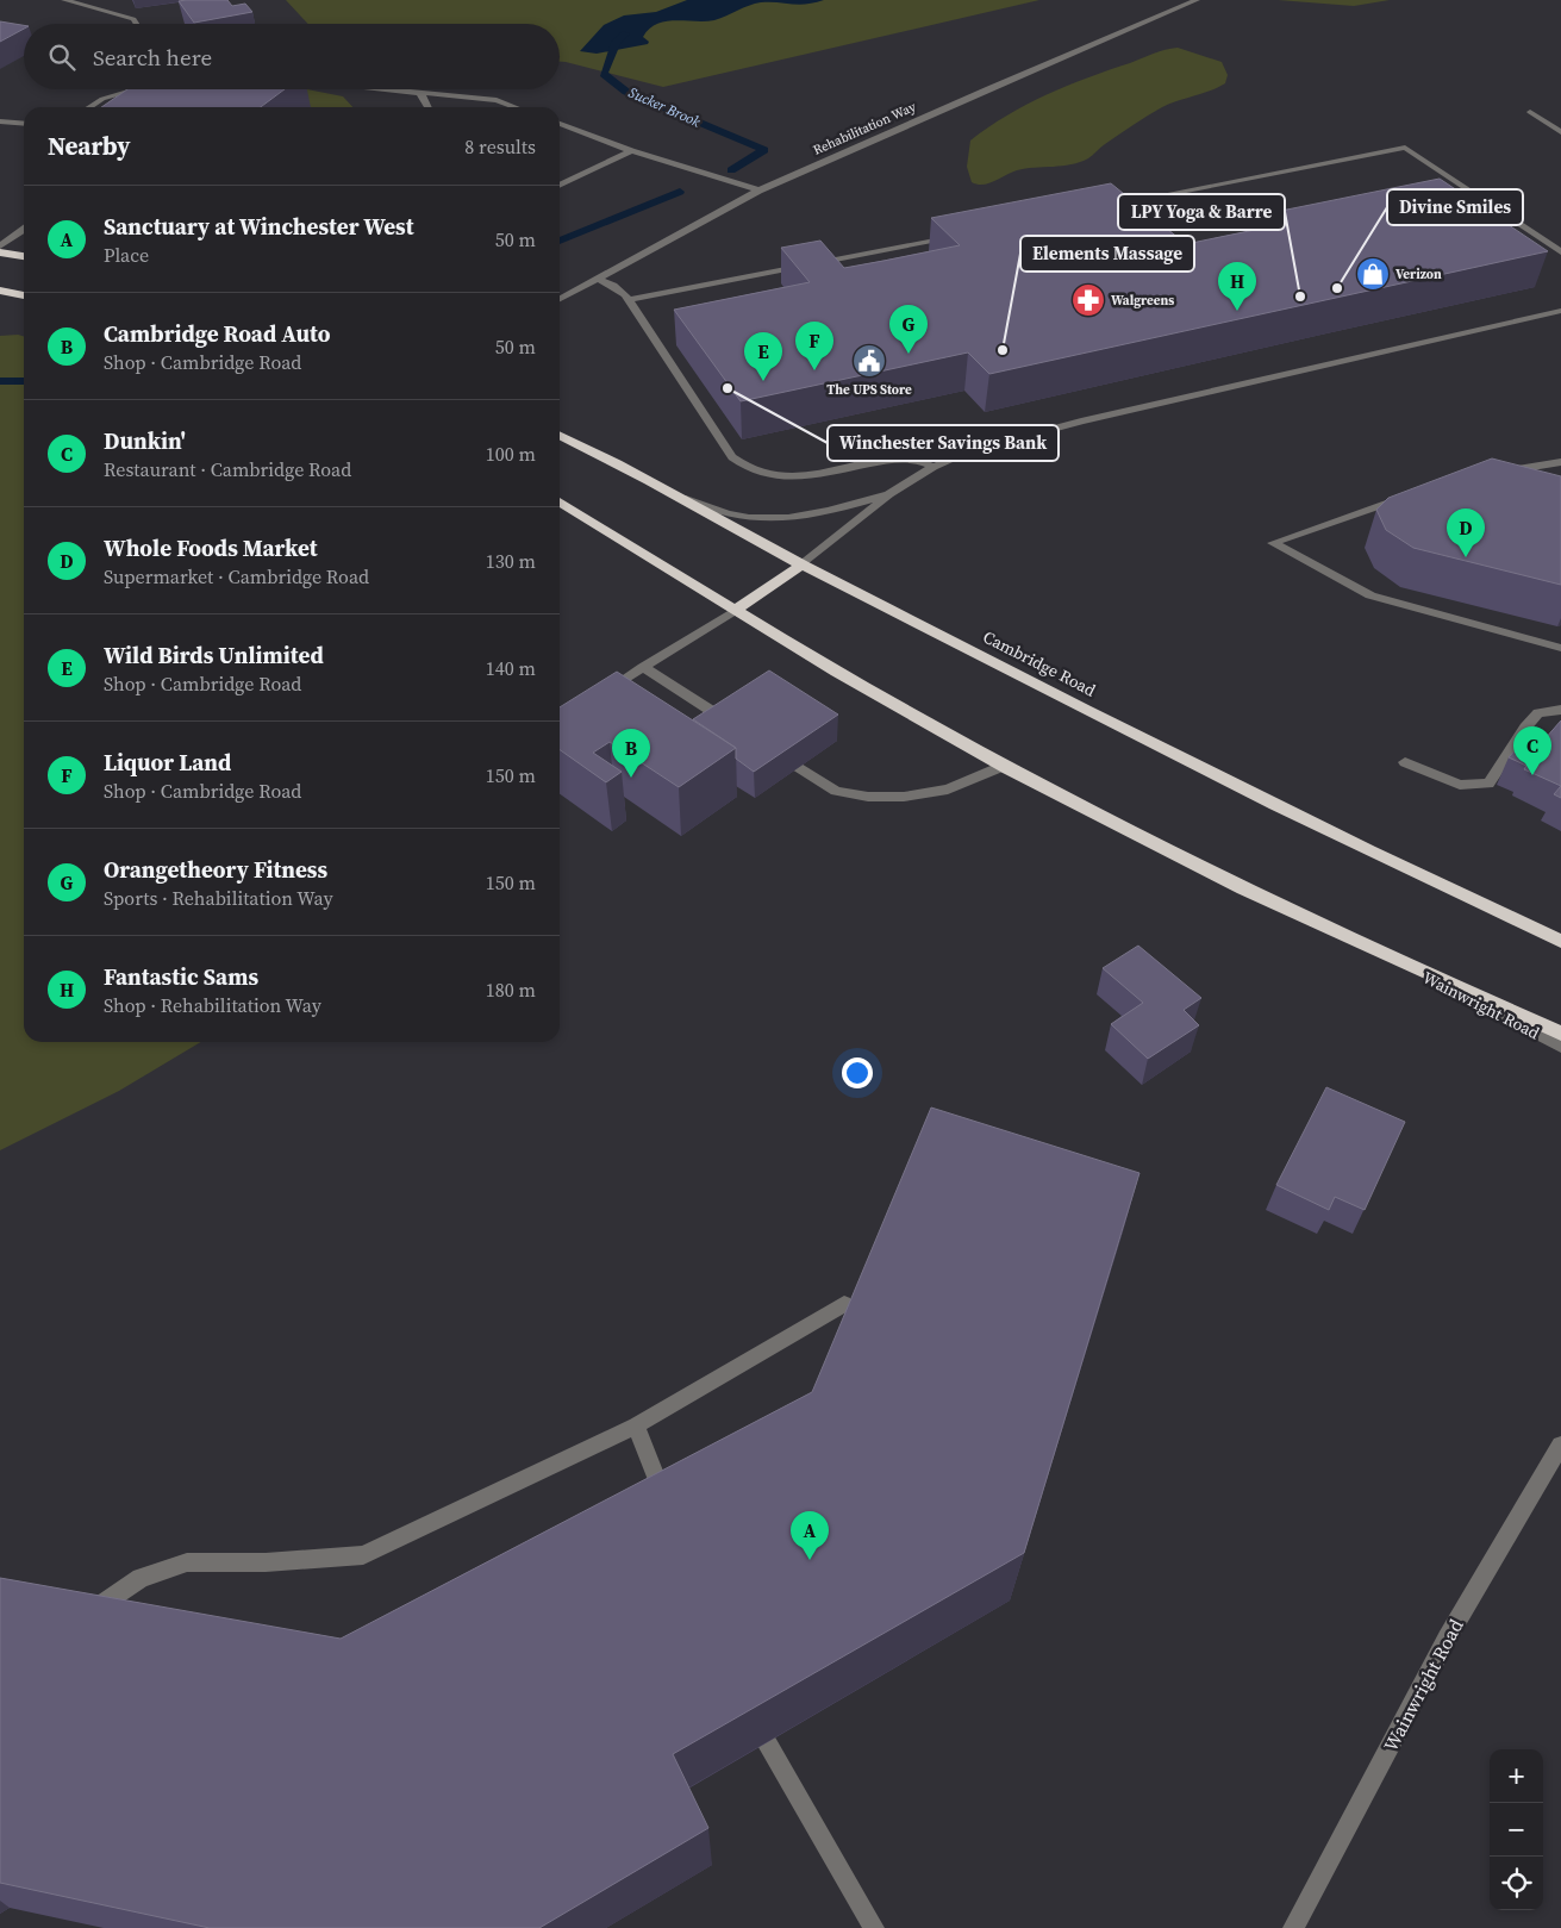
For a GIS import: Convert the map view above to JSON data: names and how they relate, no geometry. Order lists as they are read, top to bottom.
{
  "streets": {
    "highway": ["Cambridge Road"],
    "street": ["Rehabilitation Way", "Wainwright Road"]
  },
  "water": ["Sucker Brook"],
  "places": {
    "shop": ["Verizon"],
    "other": [
      "Divine Smiles",
      "LPY Yoga & Barre",
      "Elements Massage",
      "Winchester Savings Bank"
    ],
    "pharmacy": ["Walgreens"],
    "public building": ["The UPS Store"]
  },
  "page": {
    "search": "Search here",
    "heading": ["Nearby", "8 results"],
    "list": [
      {
        "mark": "A",
        "name": "Sanctuary at Winchester West",
        "note": "Place",
        "value": "50 m"
      },
      {
        "mark": "B",
        "name": "Cambridge Road Auto",
        "note": "Shop · Cambridge Road",
        "value": "50 m"
      },
      {
        "mark": "C",
        "name": "Dunkin'",
        "note": "Restaurant · Cambridge Road",
        "value": "100 m"
      },
      {
        "mark": "D",
        "name": "Whole Foods Market",
        "note": "Supermarket · Cambridge Road",
        "value": "130 m"
      },
      {
        "mark": "E",
        "name": "Wild Birds Unlimited",
        "note": "Shop · Cambridge Road",
        "value": "140 m"
      },
      {
        "mark": "F",
        "name": "Liquor Land",
        "note": "Shop · Cambridge Road",
        "value": "150 m"
      },
      {
        "mark": "G",
        "name": "Orangetheory Fitness",
        "note": "Sports · Rehabilitation Way",
        "value": "150 m"
      },
      {
        "mark": "H",
        "name": "Fantastic Sams",
        "note": "Shop · Rehabilitation Way",
        "value": "180 m"
      }
    ],
    "pins": [
      "H",
      "G",
      "F",
      "E",
      "D",
      "C",
      "B",
      "A"
    ],
    "map_buttons": ["+", "−"]
  }
}
